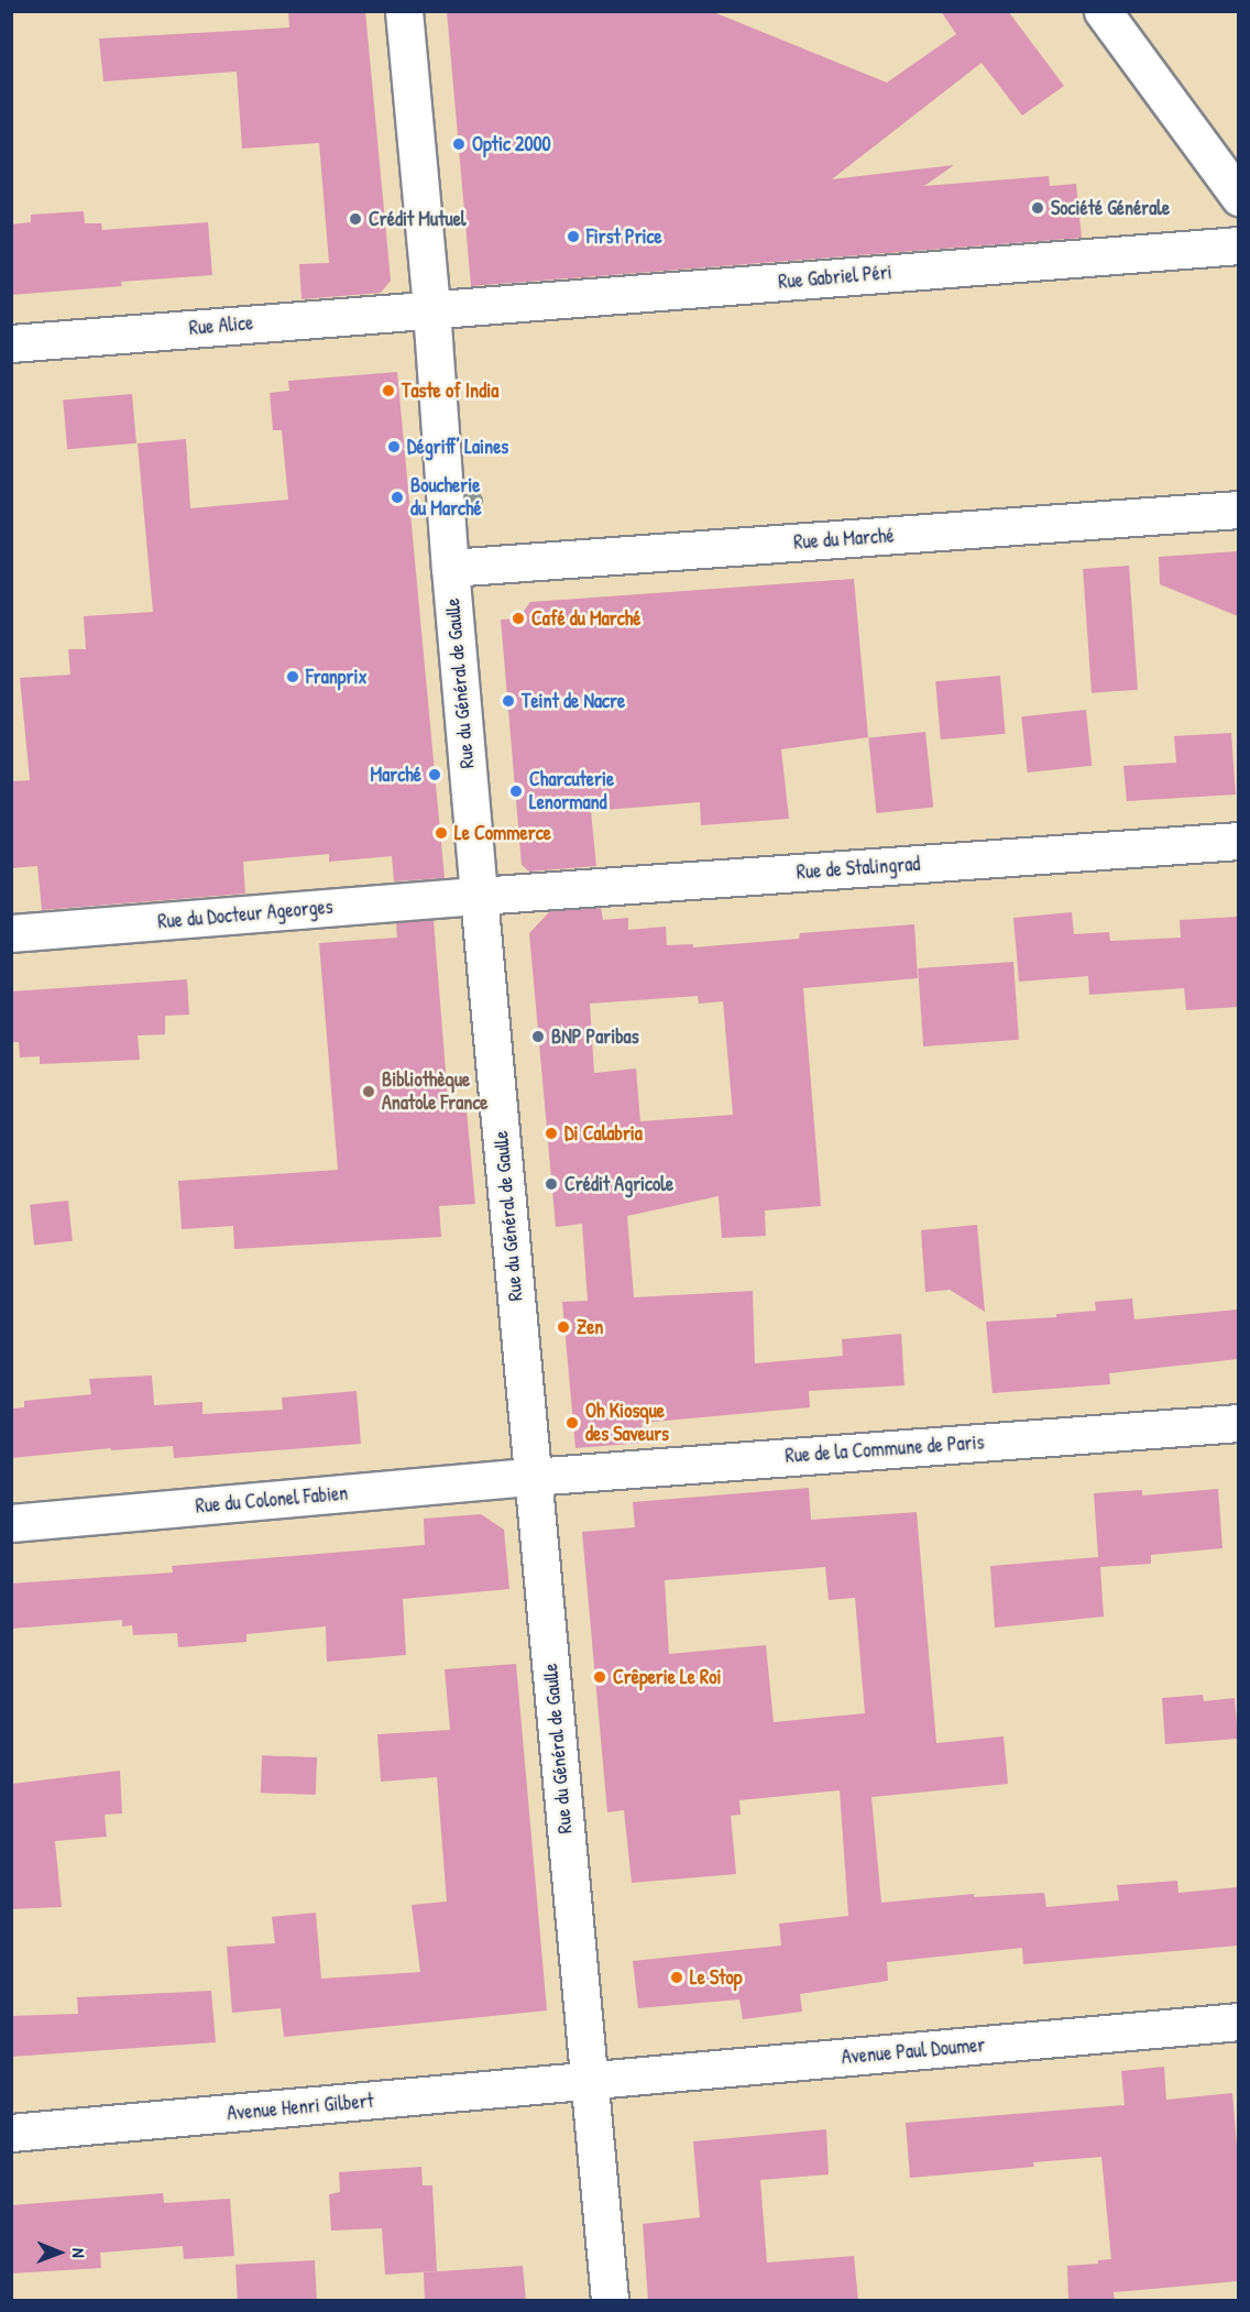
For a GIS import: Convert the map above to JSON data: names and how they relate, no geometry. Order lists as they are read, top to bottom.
{
  "streets": {
    "street": [
      "Rue Gabriel Péri",
      "Rue Alice",
      "Rue du Marché",
      "Rue du Général de Gaulle",
      "Rue de Stalingrad",
      "Rue du Docteur Ageorges",
      "Rue de la Commune de Paris",
      "Rue du Colonel Fabien",
      "Avenue Paul Doumer",
      "Avenue Henri Gilbert"
    ]
  },
  "crossings": [
    ["Rue Gabriel Péri", "Rue Alice"],
    ["Rue Gabriel Péri", "Rue du Général de Gaulle"],
    ["Rue Alice", "Rue du Général de Gaulle"],
    ["Rue du Marché", "Rue du Général de Gaulle"],
    ["Rue du Général de Gaulle", "Rue de Stalingrad"],
    ["Rue du Général de Gaulle", "Rue du Docteur Ageorges"],
    ["Rue du Général de Gaulle", "Rue de la Commune de Paris"],
    ["Rue du Général de Gaulle", "Rue du Colonel Fabien"],
    ["Rue du Général de Gaulle", "Avenue Paul Doumer"],
    ["Rue du Général de Gaulle", "Avenue Henri Gilbert"],
    ["Rue de Stalingrad", "Rue du Docteur Ageorges"],
    ["Rue de la Commune de Paris", "Rue du Colonel Fabien"],
    ["Avenue Paul Doumer", "Avenue Henri Gilbert"]
  ],
  "places": [
    "Optic 2000",
    "Société Générale",
    "Crédit Mutuel",
    "First Price",
    "Taste of India",
    "Dégriff’ Laines",
    "Boucherie du Marché",
    "Café du Marché",
    "Franprix",
    "Teint de Nacre",
    "Marché",
    "Charcuterie Lenormand",
    "Le Commerce",
    "BNP Paribas",
    "Bibliothèque Anatole France",
    "Di Calabria",
    "Crédit Agricole",
    "Zen",
    "Oh Kiosque des Saveurs",
    "Crêperie Le Roi",
    "Le Stop"
  ],
  "north": "right"
}
